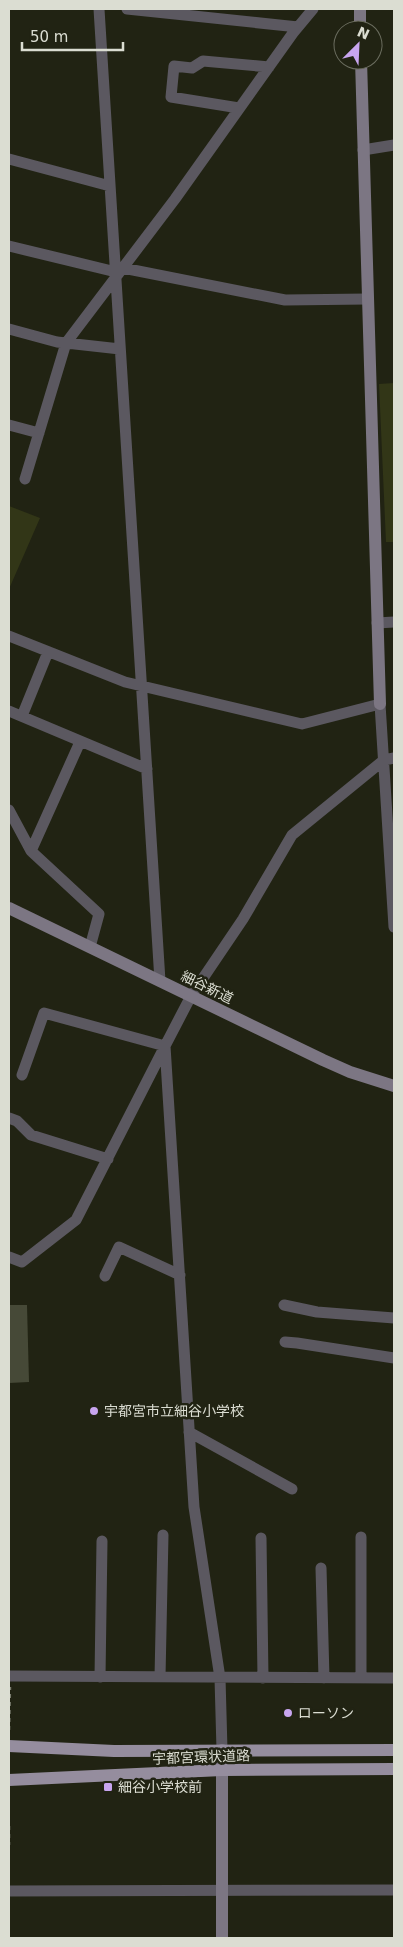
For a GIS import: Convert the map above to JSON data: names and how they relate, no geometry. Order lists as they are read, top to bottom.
{
  "streets": {
    "main road": ["宇都宮環状道路"],
    "street": ["細谷新道"]
  },
  "places": {
    "other": ["宇都宮市立細谷小学校", "ローソン"],
    "transit": ["細谷小学校前"]
  },
  "scale_bar": "50 m",
  "north": "top right"
}
